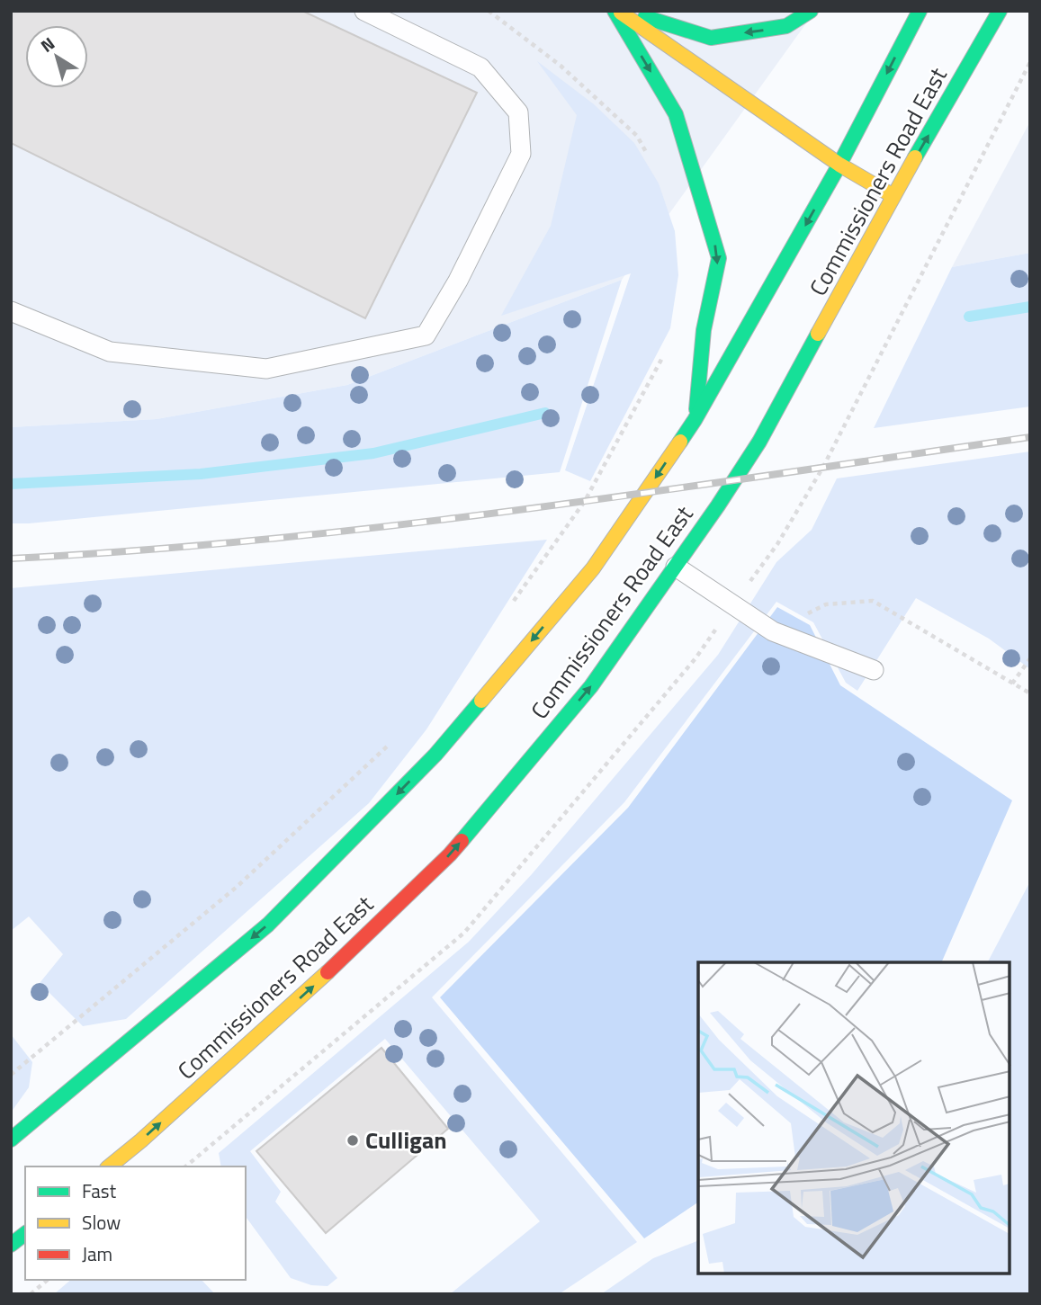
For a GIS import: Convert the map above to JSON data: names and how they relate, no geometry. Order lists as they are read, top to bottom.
{
  "streets": {
    "main road": ["Commissioners Road East"]
  },
  "places": ["Culligan"],
  "legend": ["Fast", "Slow", "Jam"],
  "north": "top left"
}
